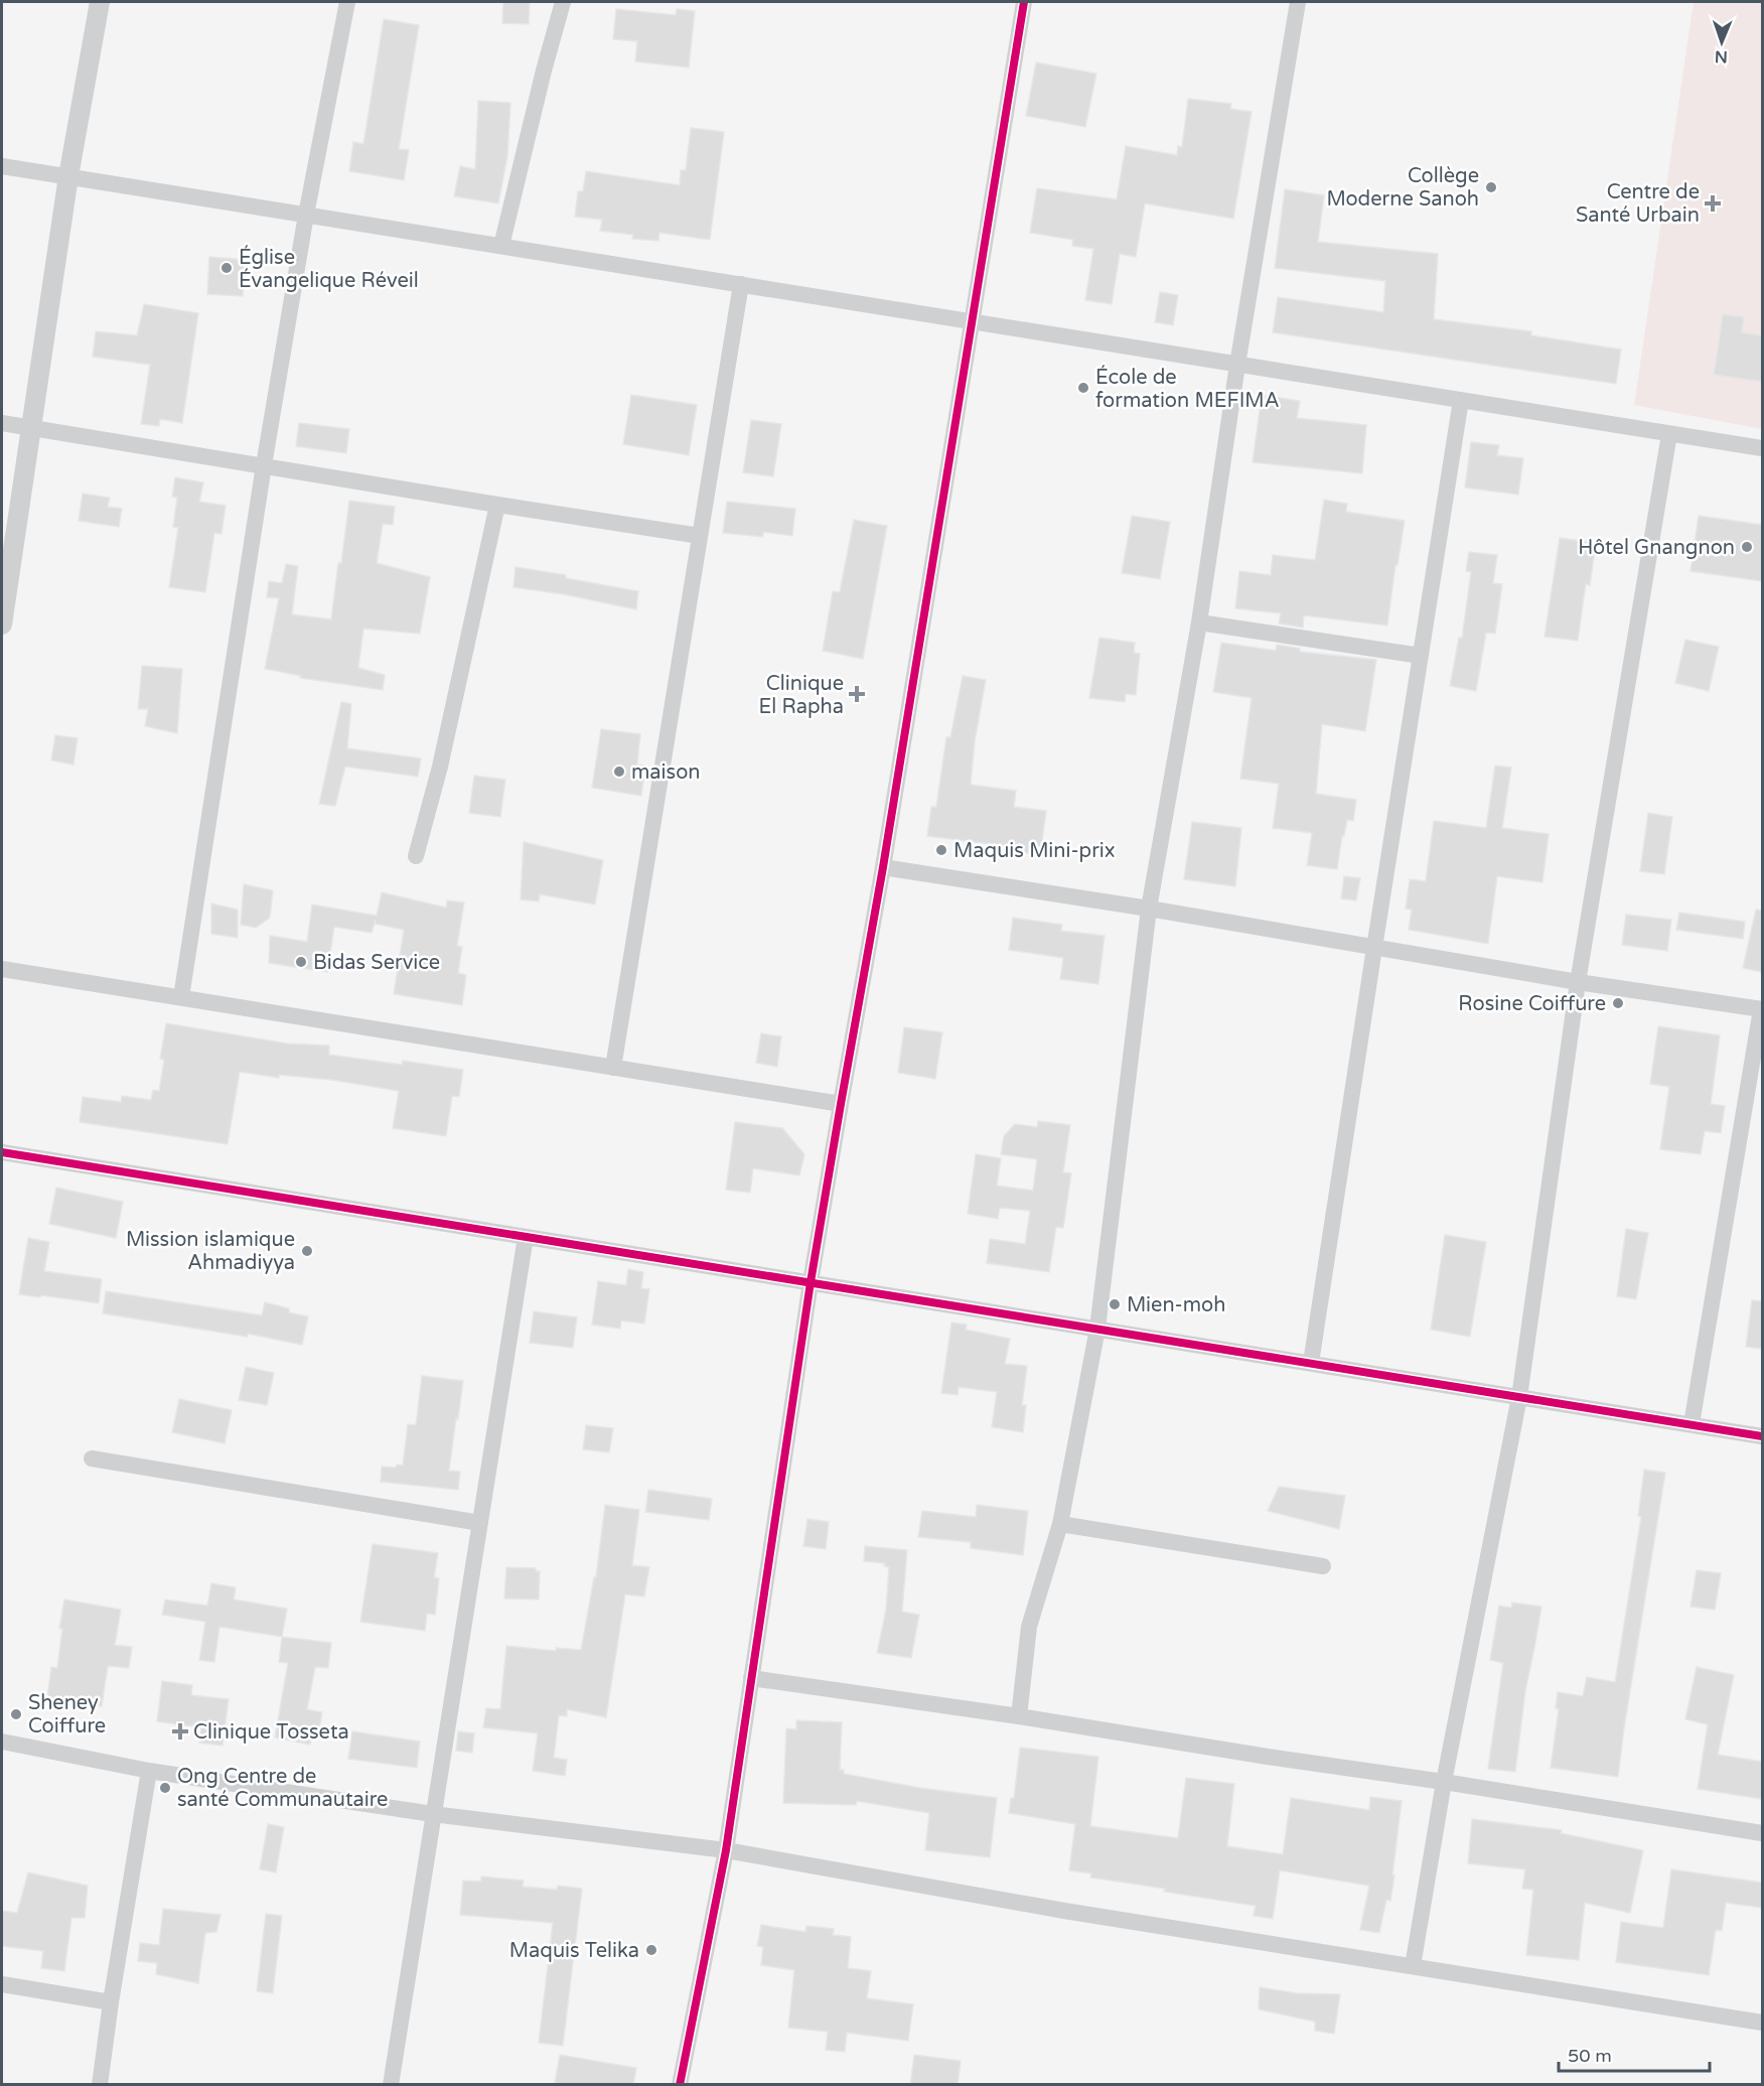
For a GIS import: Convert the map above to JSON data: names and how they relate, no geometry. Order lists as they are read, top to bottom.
{
  "places": {
    "other": [
      "Collège Moderne Sanoh",
      "Église Évangelique Réveil",
      "École de formation MEFIMA",
      "Hôtel Gnangnon",
      "maison",
      "Maquis Mini-prix",
      "Bidas Service",
      "Rosine Coiffure",
      "Mission islamique Ahmadiyya",
      "Mien-moh",
      "Sheney Coiffure",
      "Ong Centre de santé Communautaire",
      "Maquis Telika"
    ],
    "health": ["Centre de Santé Urbain", "Clinique El Rapha", "Clinique Tosseta"]
  },
  "scale_bar": "50 m",
  "north": "bottom"
}
